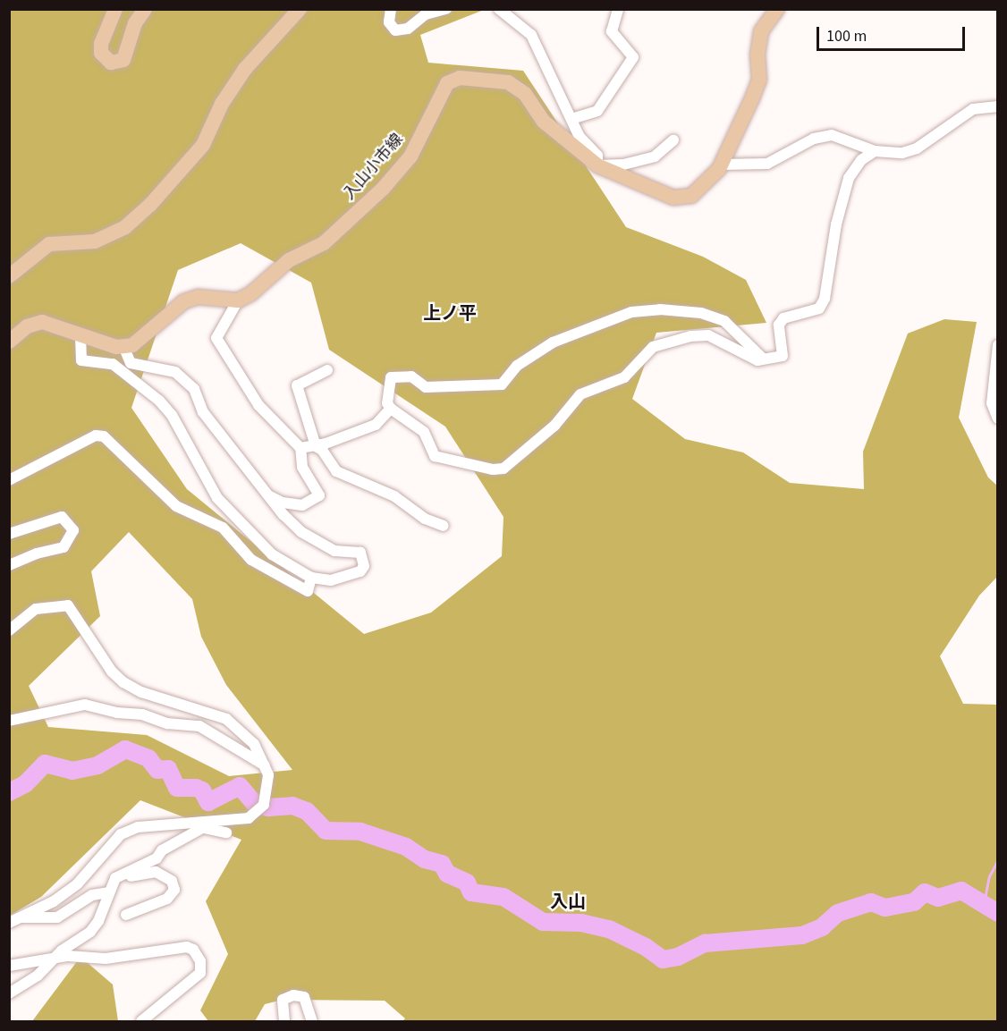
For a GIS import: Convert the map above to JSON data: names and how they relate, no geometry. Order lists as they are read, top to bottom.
{
  "streets": {
    "main road": ["入山小市線"]
  },
  "districts": ["上ノ平", "入山"],
  "scale_bar": "100 m"
}
